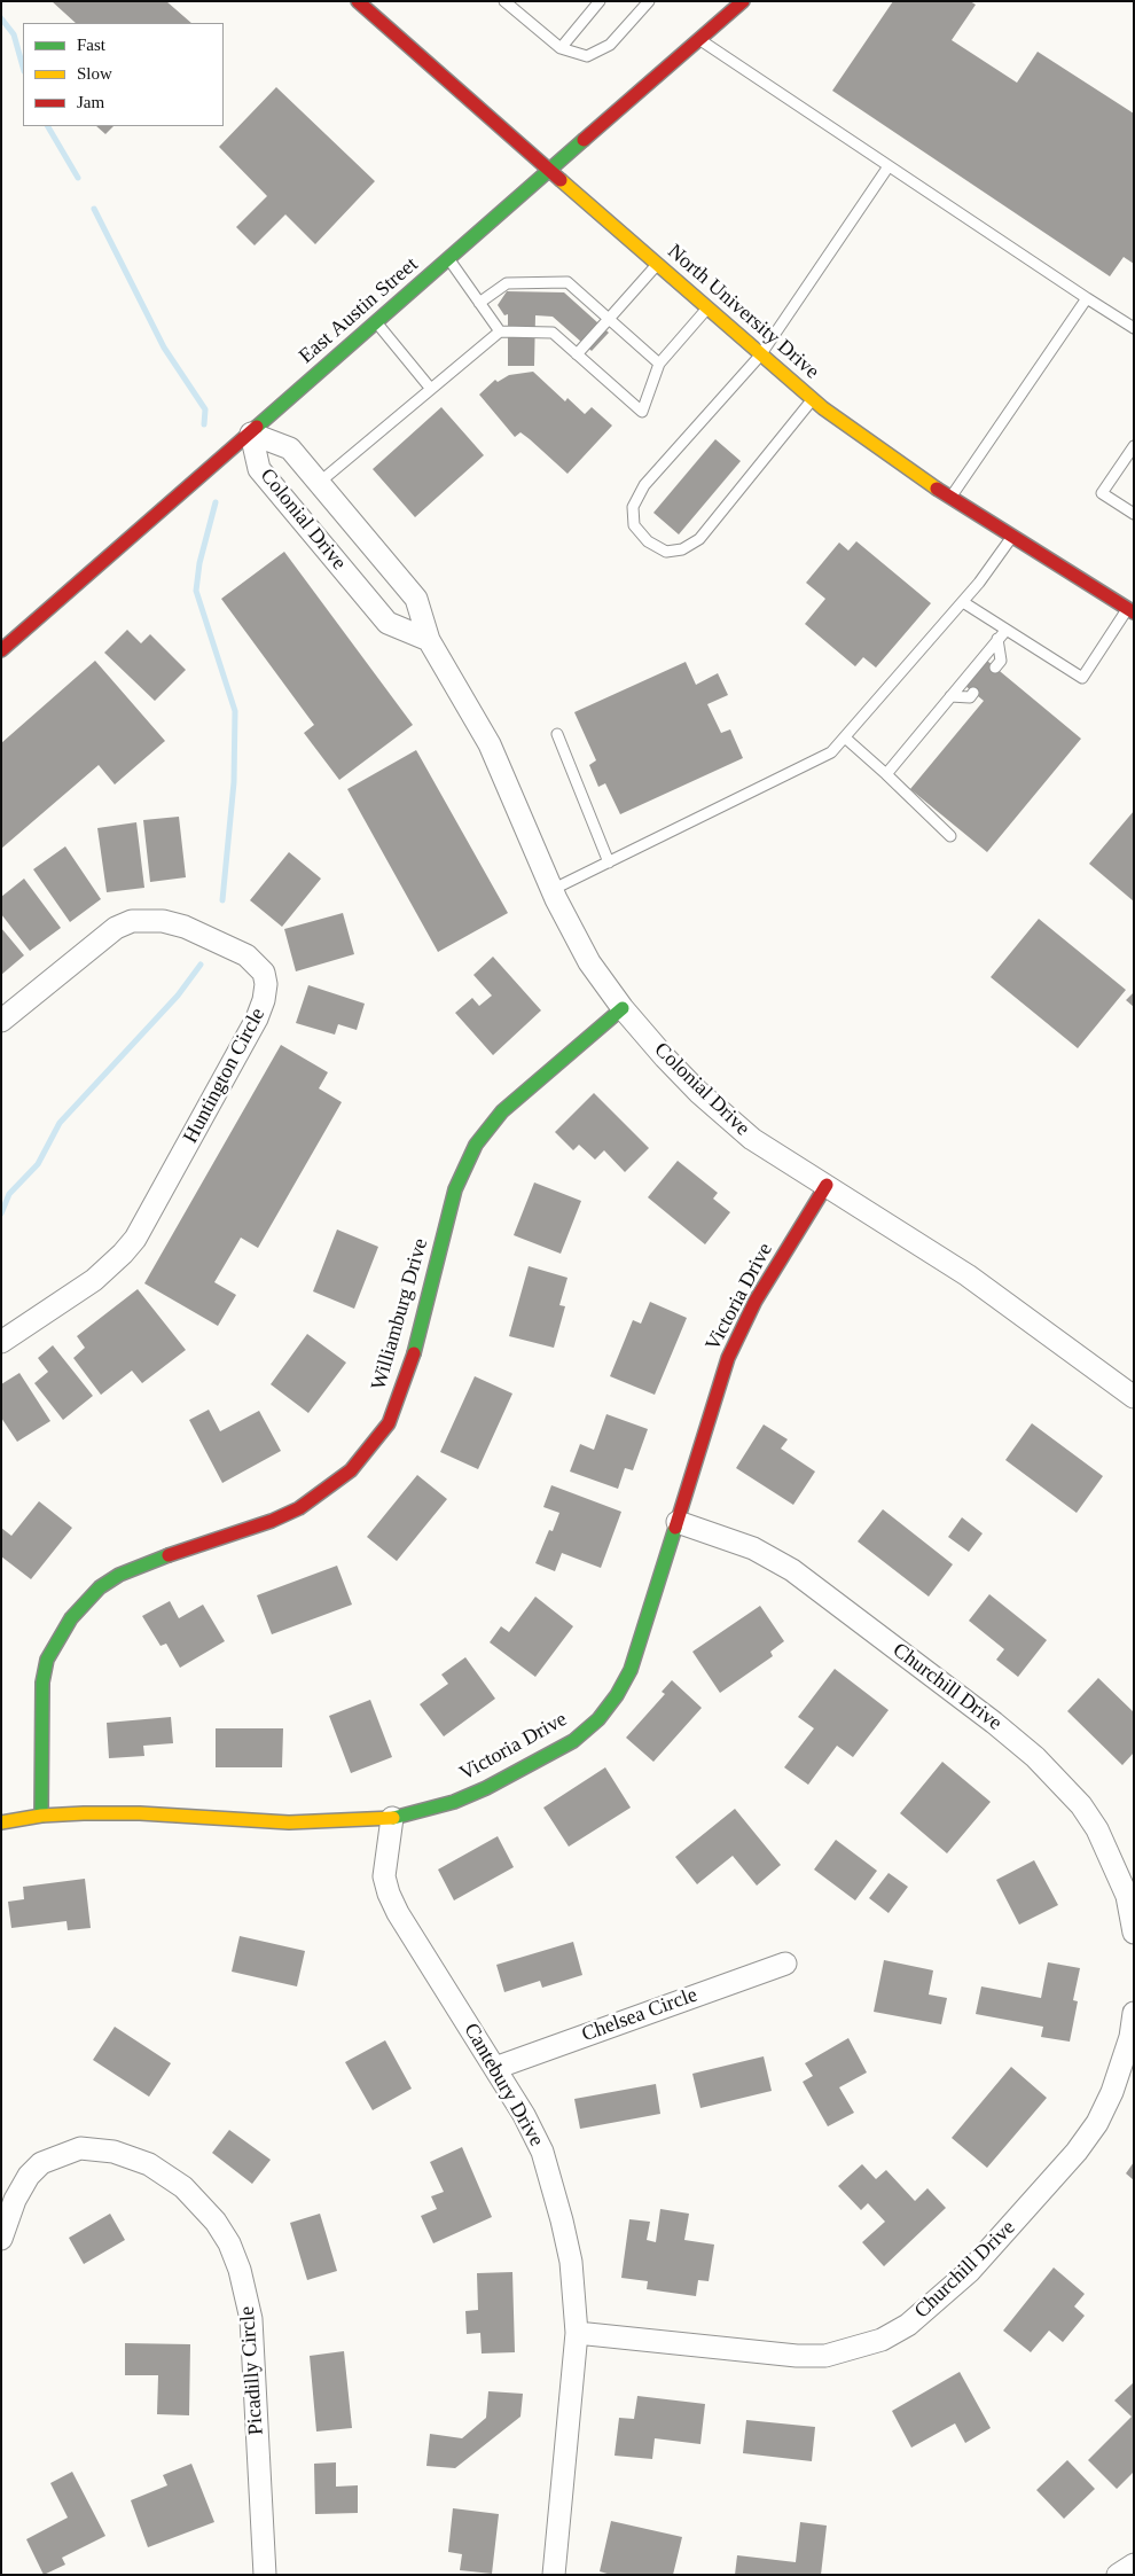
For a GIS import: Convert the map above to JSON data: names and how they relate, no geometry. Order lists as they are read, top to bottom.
{
  "streets": {
    "street": [
      "East Austin Street",
      "North University Drive",
      "Colonial Drive",
      "Huntington Circle",
      "Victoria Drive",
      "Williamburg Drive",
      "Churchill Drive",
      "Chelsea Circle",
      "Cantebury Drive",
      "Picadilly Circle"
    ]
  },
  "crossings": [
    ["East Austin Street", "North University Drive"],
    ["East Austin Street", "Colonial Drive"],
    ["Colonial Drive", "Victoria Drive"],
    ["Colonial Drive", "Williamburg Drive"],
    ["Victoria Drive", "Williamburg Drive"],
    ["Victoria Drive", "Churchill Drive"],
    ["Victoria Drive", "Cantebury Drive"],
    ["Churchill Drive", "Cantebury Drive"],
    ["Chelsea Circle", "Cantebury Drive"]
  ],
  "legend": ["Fast", "Slow", "Jam"]
}
